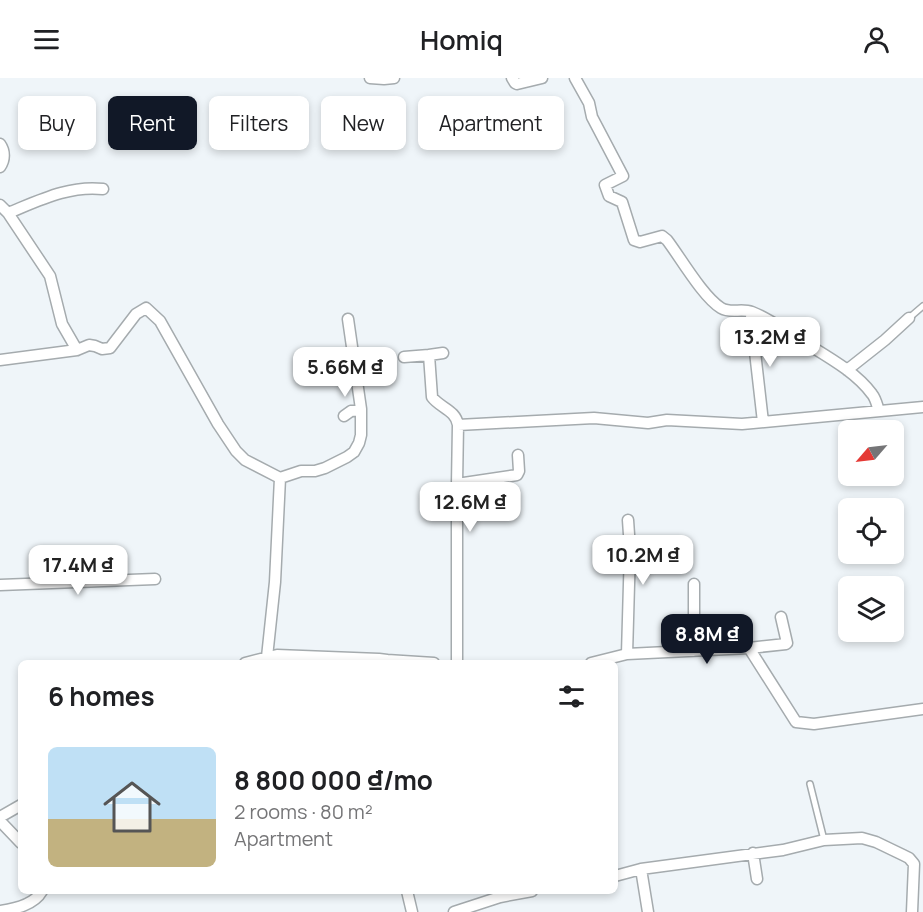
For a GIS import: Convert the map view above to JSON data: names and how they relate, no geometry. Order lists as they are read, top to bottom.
{
  "north": "bottom left",
  "page": {
    "header": "Homiq",
    "chip": [
      "Buy",
      "Rent",
      "Filters",
      "New",
      "Apartment"
    ],
    "price": [
      "13.2M ₫",
      "5.66M ₫",
      "12.6M ₫",
      "10.2M ₫",
      "17.4M ₫",
      "8.8M ₫"
    ],
    "heading": "6 homes",
    "list": [
      {
        "name": "8 800 000 ₫/mo",
        "note": "2 rooms · 80 m² · Apartment"
      }
    ]
  }
}
